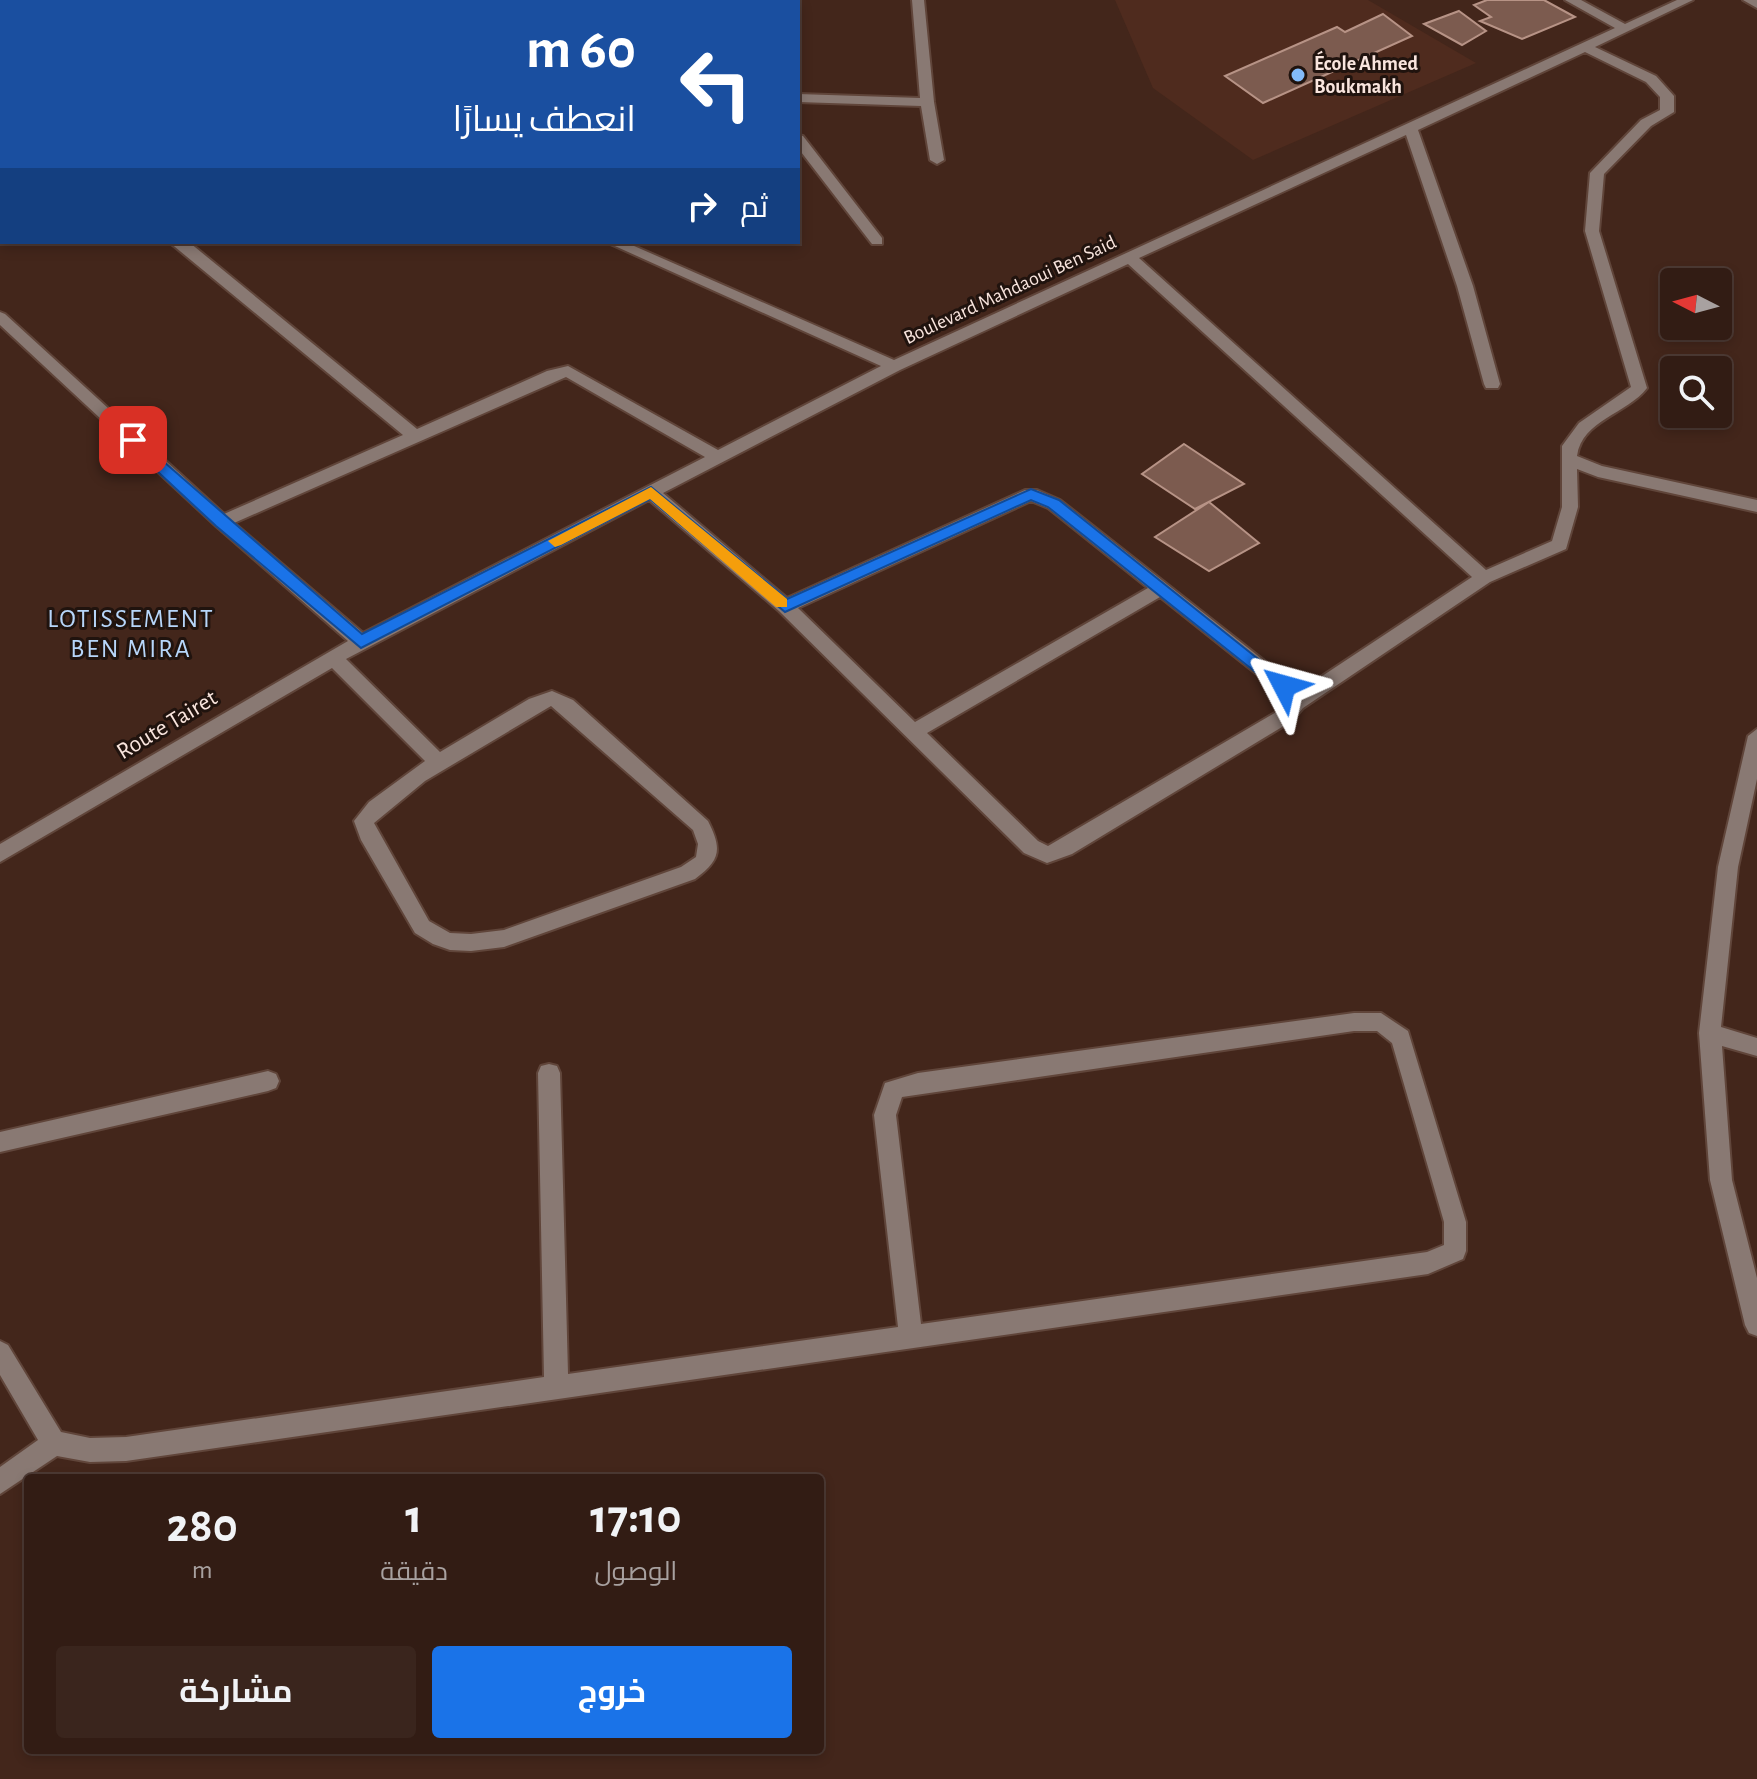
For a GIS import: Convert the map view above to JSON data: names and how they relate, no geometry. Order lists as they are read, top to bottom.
{
  "streets": {
    "street": ["Boulevard Mahdaoui Ben Said", "Route Tairet"]
  },
  "crossings": [
    ["Boulevard Mahdaoui Ben Said", "Route Tairet"]
  ],
  "districts": ["LOTISSEMENT BEN MIRA"],
  "places": ["École Ahmed Boukmakh"],
  "north": "left",
  "page": {
    "turn": ["60 m", "انعطف يسارًا"],
    "then": "ثم",
    "eta": [
      "17:10",
      "الوصول",
      "1",
      "دقيقة",
      "280",
      "m"
    ],
    "buttons": ["خروج", "مشاركة"]
  }
}
